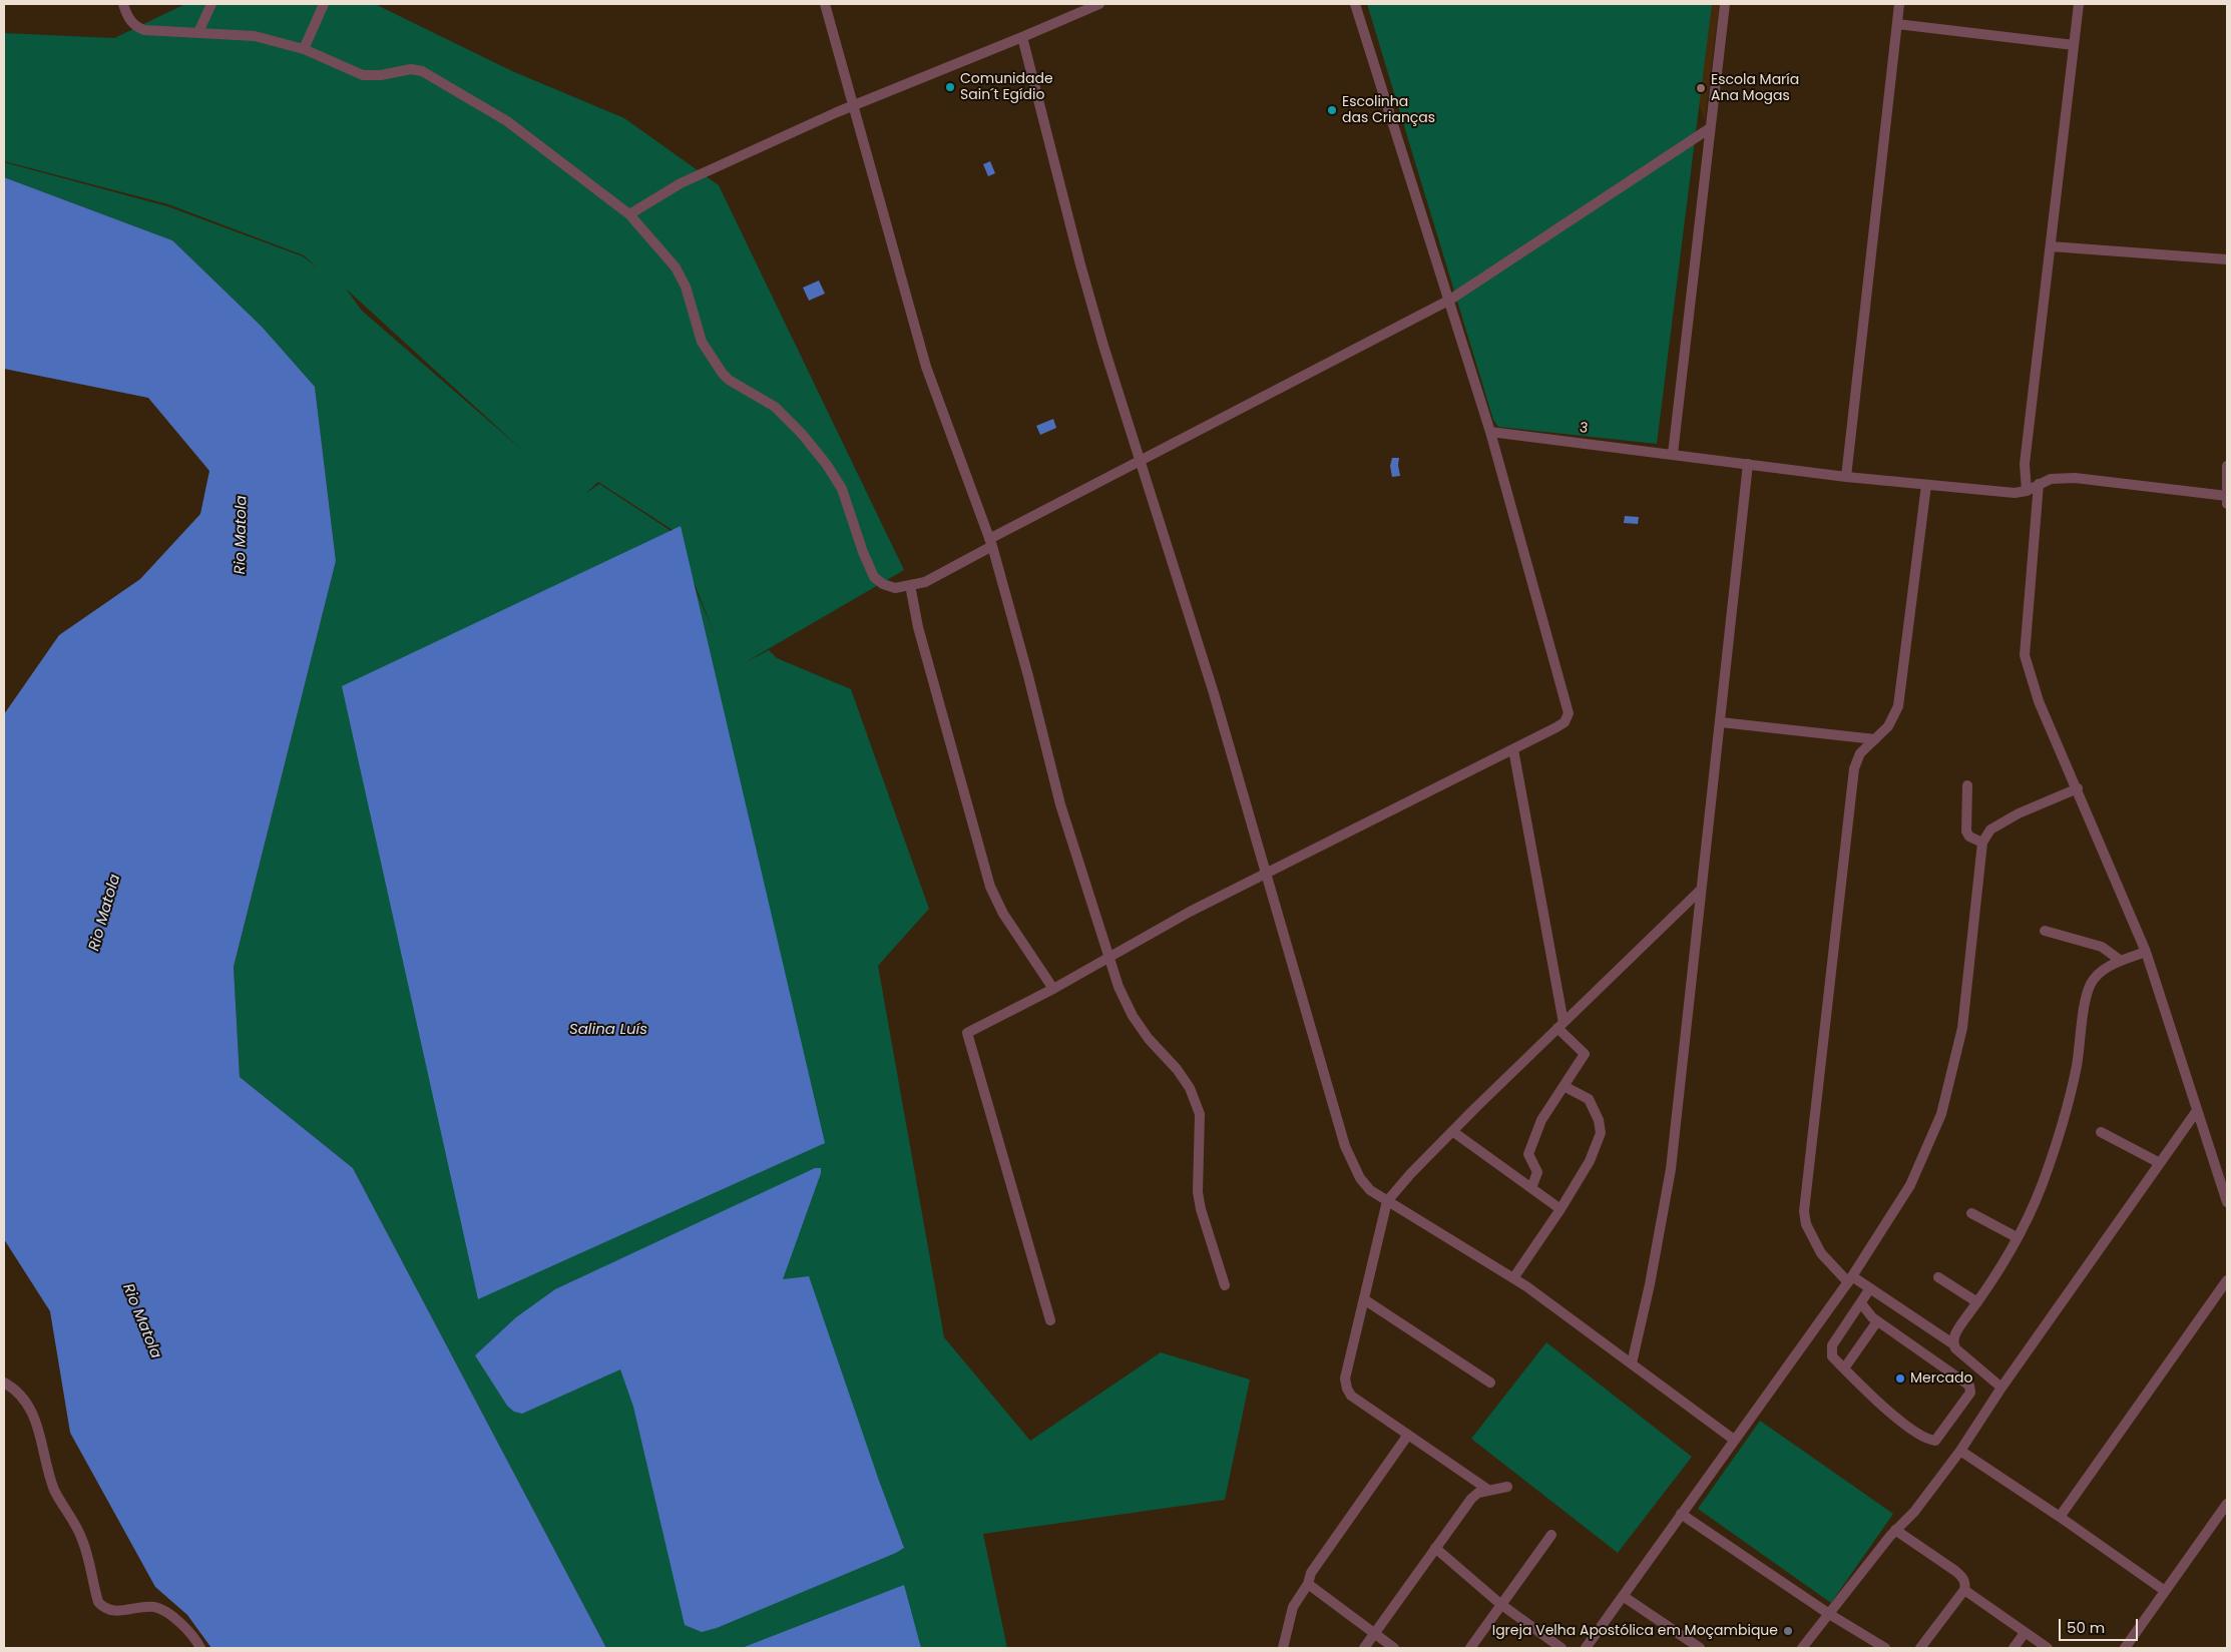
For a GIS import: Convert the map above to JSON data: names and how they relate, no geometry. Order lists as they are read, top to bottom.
{
  "streets": {
    "street": ["3"]
  },
  "water": ["Rio Matola", "Salina Luís"],
  "places": [
    "Comunidade Sain´t Egídio",
    "Escola María Ana Mogas",
    "Escolinha das Crianças",
    "Mercado",
    "Igreja Velha Apostólica em Moçambique"
  ],
  "scale_bar": "50 m"
}
